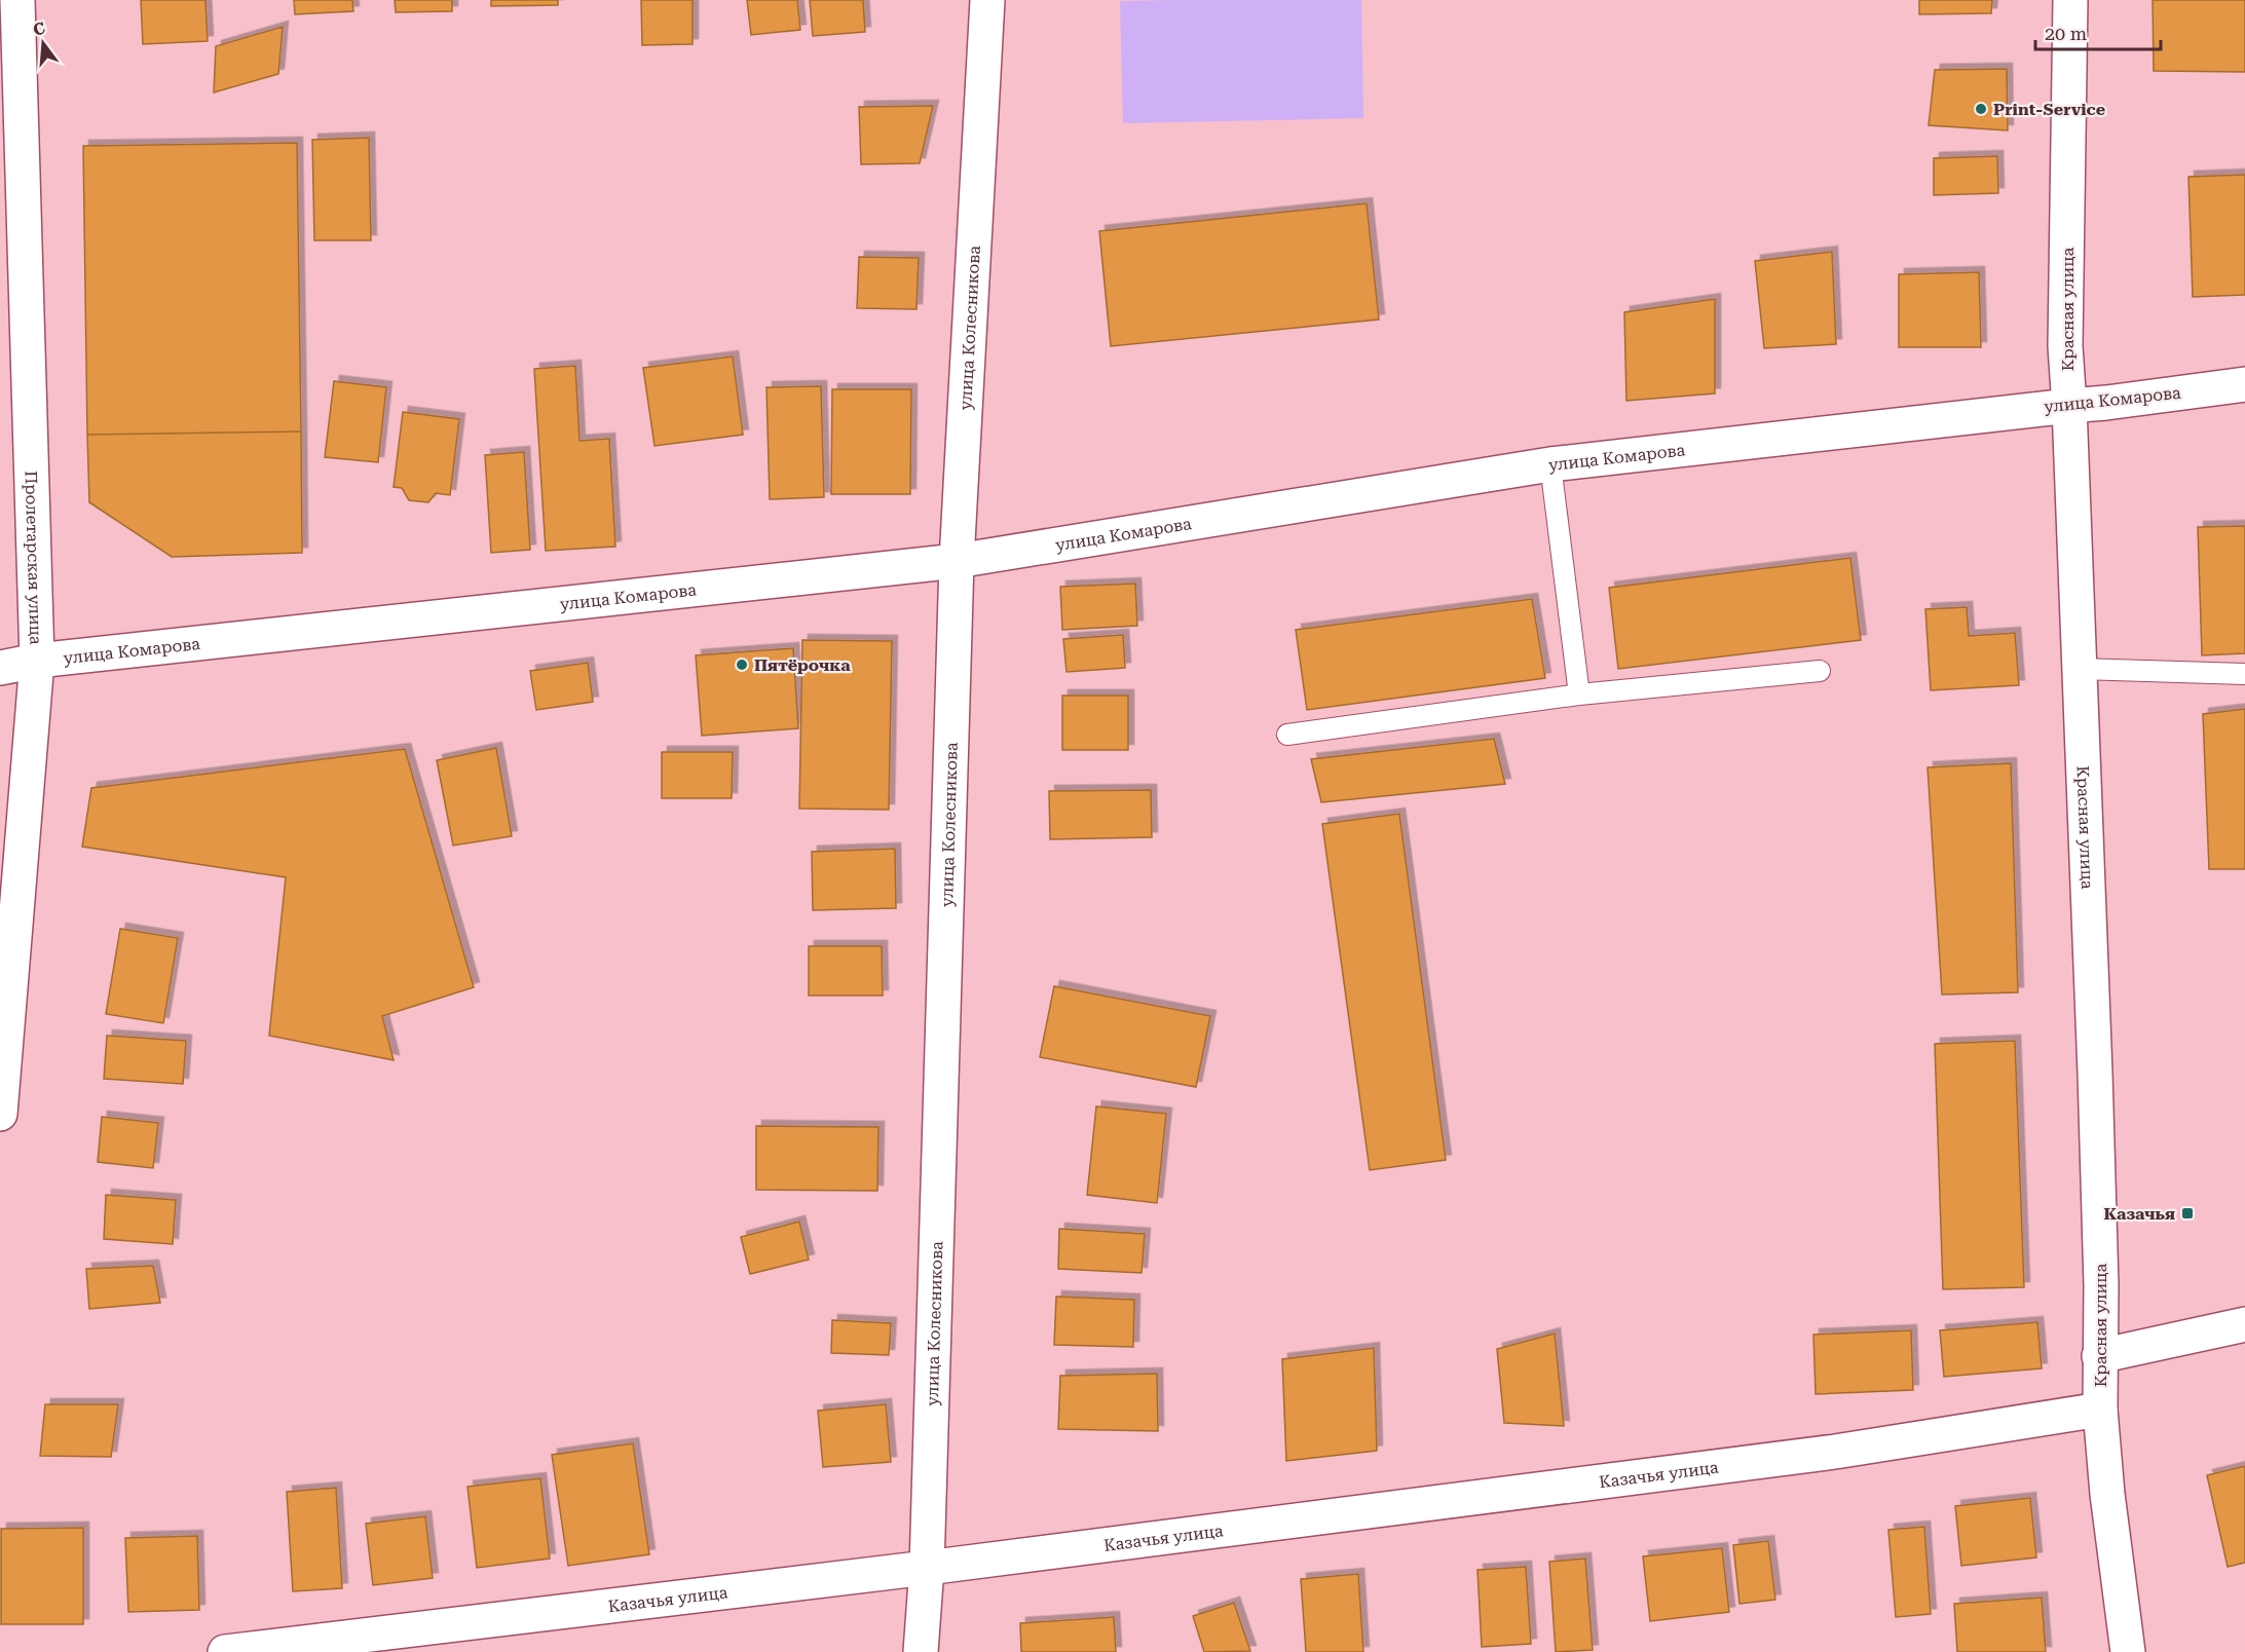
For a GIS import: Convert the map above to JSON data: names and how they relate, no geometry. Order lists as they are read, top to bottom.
{
  "streets": {
    "main road": [
      "Красная улица",
      "улица Колесникова",
      "улица Комарова",
      "Пролетарская улица",
      "Казачья улица"
    ]
  },
  "crossings": [
    ["Красная улица", "улица Комарова"],
    ["Красная улица", "Казачья улица"],
    ["улица Колесникова", "улица Комарова"],
    ["улица Колесникова", "Казачья улица"],
    ["улица Комарова", "Пролетарская улица"]
  ],
  "places": {
    "other": ["Print-Service", "Пятёрочка"],
    "transit": ["Казачья"]
  },
  "scale_bar": "20 m",
  "north": "top"
}
